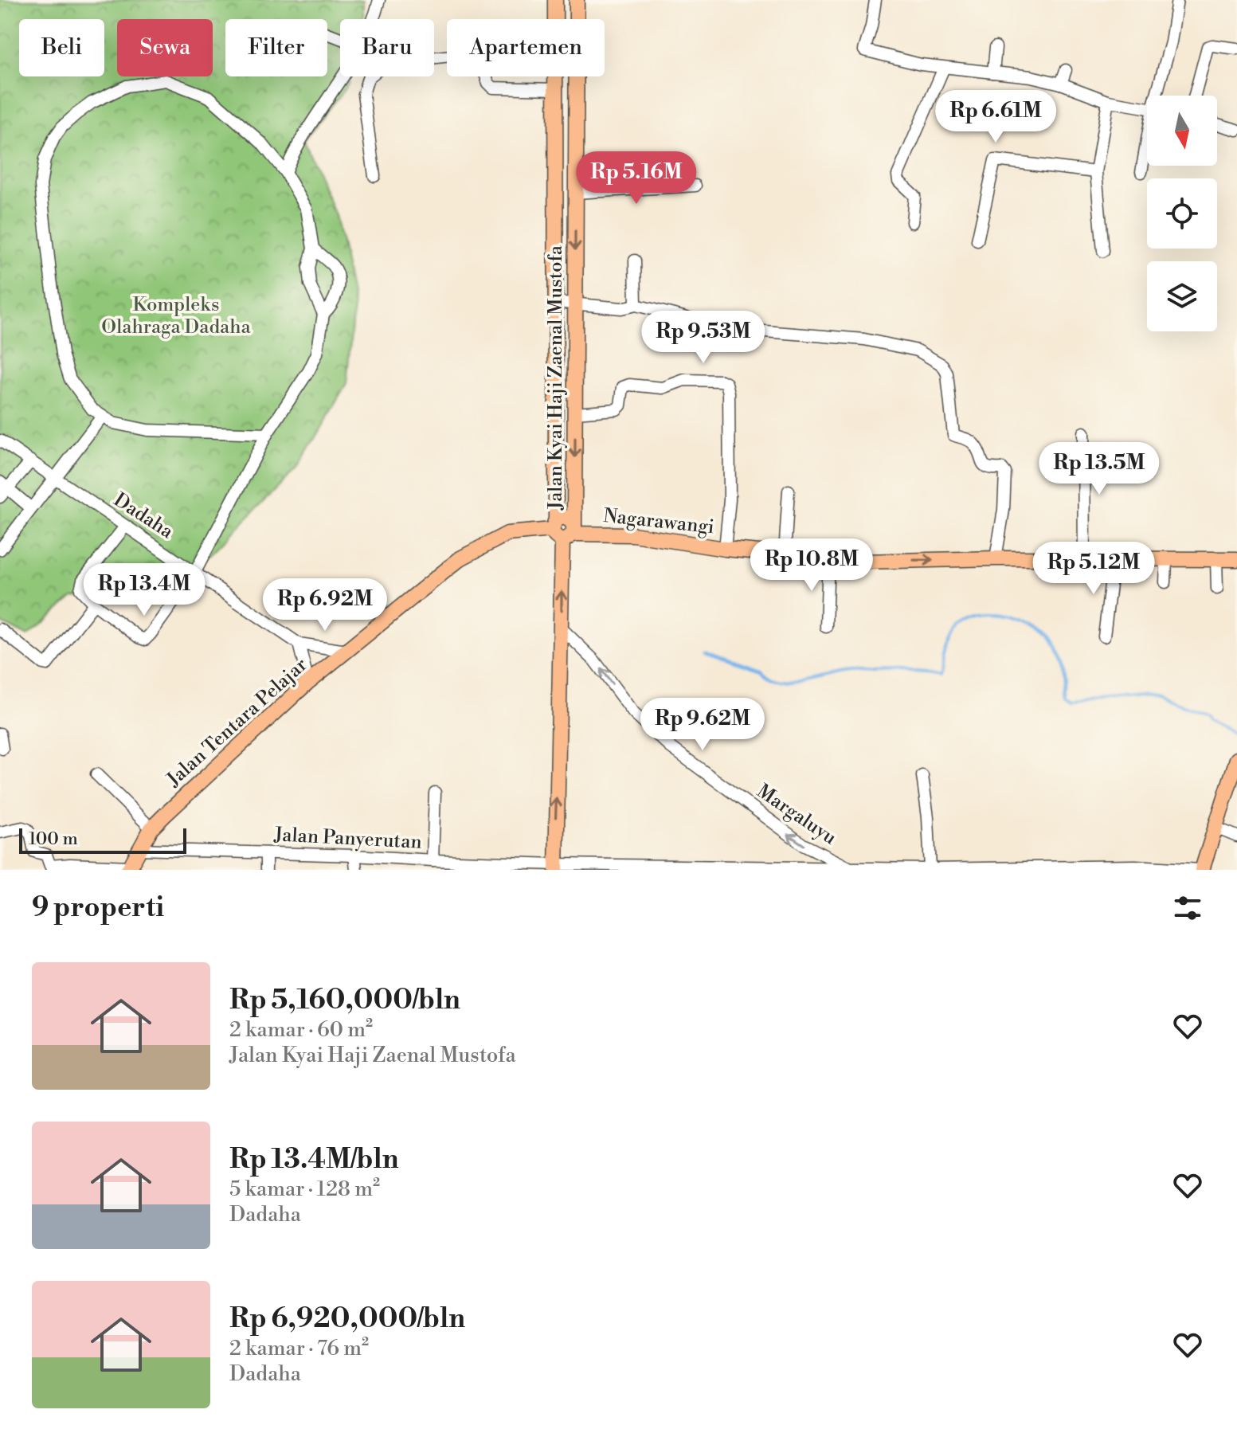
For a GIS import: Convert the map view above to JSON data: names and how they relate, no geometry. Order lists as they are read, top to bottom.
{
  "streets": {
    "main road": ["Jalan Kyai Haji Zaenal Mustofa", "Nagarawangi", "Jalan Tentara Pelajar"],
    "street": ["Dadaha", "Margaluyu", "Jalan Panyerutan"]
  },
  "crossings": [
    ["Jalan Kyai Haji Zaenal Mustofa", "Nagarawangi"],
    ["Jalan Kyai Haji Zaenal Mustofa", "Jalan Tentara Pelajar"],
    ["Jalan Kyai Haji Zaenal Mustofa", "Margaluyu"],
    ["Jalan Kyai Haji Zaenal Mustofa", "Jalan Panyerutan"],
    ["Dadaha", "Jalan Tentara Pelajar"],
    ["Nagarawangi", "Jalan Tentara Pelajar"],
    ["Jalan Tentara Pelajar", "Jalan Panyerutan"],
    ["Margaluyu", "Jalan Panyerutan"]
  ],
  "one_way": ["Margaluyu"],
  "parks": ["Kompleks Olahraga Dadaha"],
  "scale_bar": "100 m",
  "north": "bottom",
  "page": {
    "chip": [
      "Beli",
      "Sewa",
      "Filter",
      "Baru",
      "Apartemen"
    ],
    "price": [
      "Rp 6.61M",
      "Rp 5.16M",
      "Rp 9.53M",
      "Rp 13.5M",
      "Rp 10.8M",
      "Rp 5.12M",
      "Rp 13.4M",
      "Rp 6.92M",
      "Rp 9.62M"
    ],
    "scale": "100 m",
    "heading": "9 properti",
    "list": [
      {
        "name": "Rp 5,160,000/bln",
        "note": "2 kamar · 60 m² · Jalan Kyai Haji Zaenal Mustofa"
      },
      {
        "name": "Rp 13.4M/bln",
        "note": "5 kamar · 128 m² · Dadaha"
      },
      {
        "name": "Rp 6,920,000/bln",
        "note": "2 kamar · 76 m² · Dadaha"
      }
    ]
  }
}
